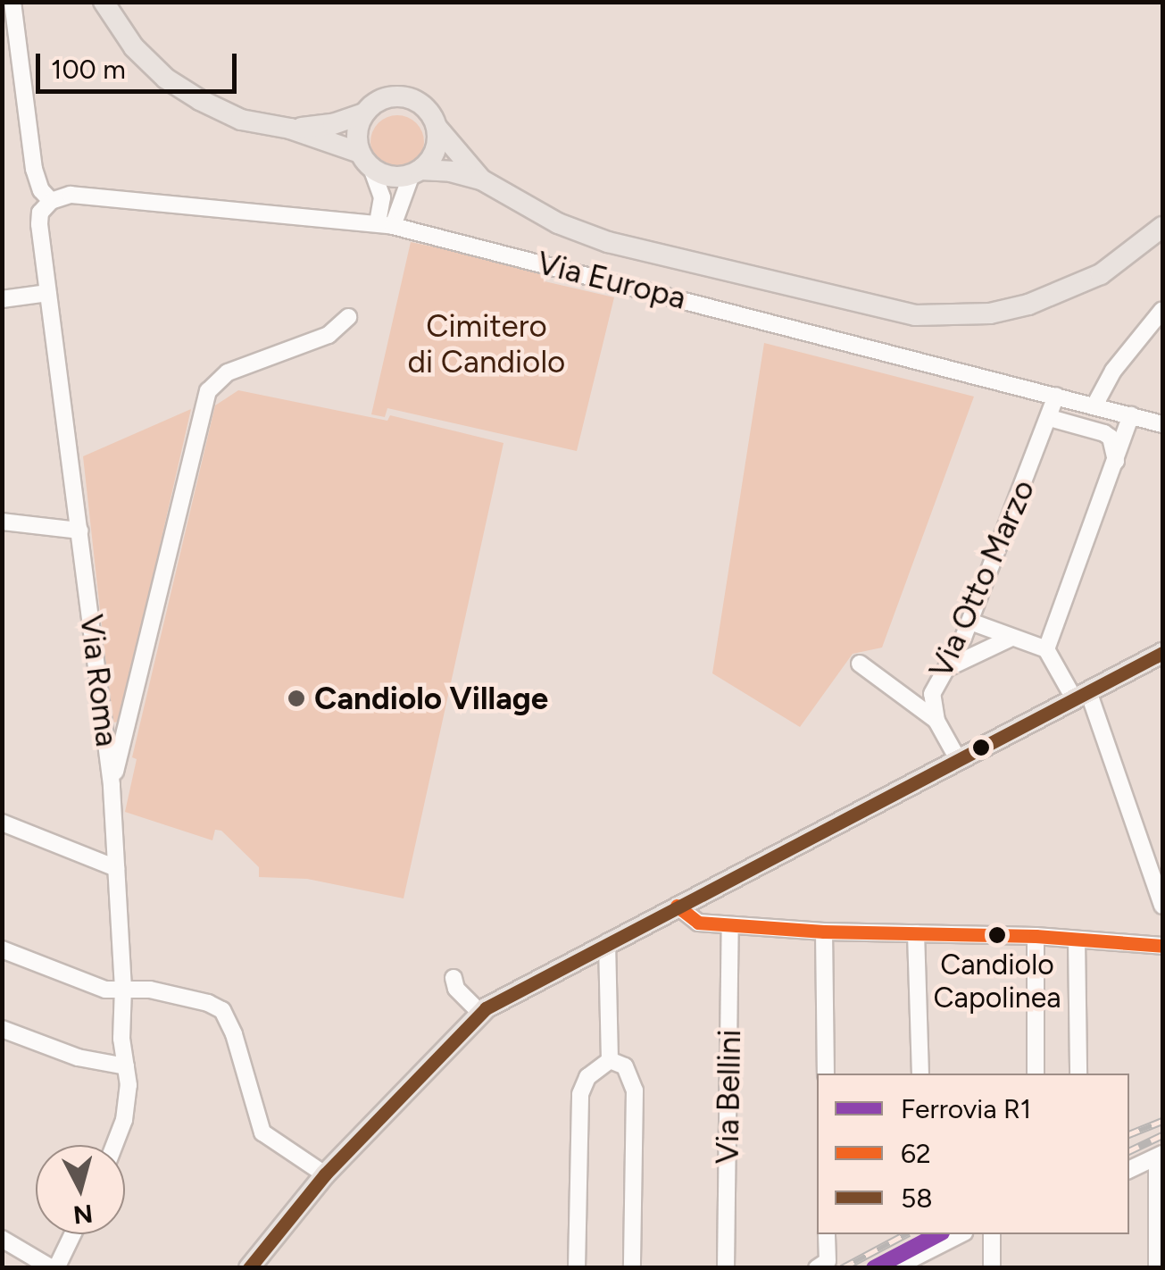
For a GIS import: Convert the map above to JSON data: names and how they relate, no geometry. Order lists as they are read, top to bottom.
{
  "streets": {
    "street": [
      "Via Europa",
      "Via Otto Marzo",
      "Via Roma",
      "Via Bellini"
    ]
  },
  "crossings": [
    ["Via Europa", "Via Otto Marzo"],
    ["Via Europa", "Via Roma"]
  ],
  "parks": ["Cimitero di Candiolo"],
  "places": ["Candiolo Village", "Candiolo Capolinea"],
  "lines": ["transit line 58", "transit line 62", "rail line R1"],
  "legend": ["Ferrovia R1", "62", "58"],
  "scale_bar": "100 m",
  "north": "bottom"
}
